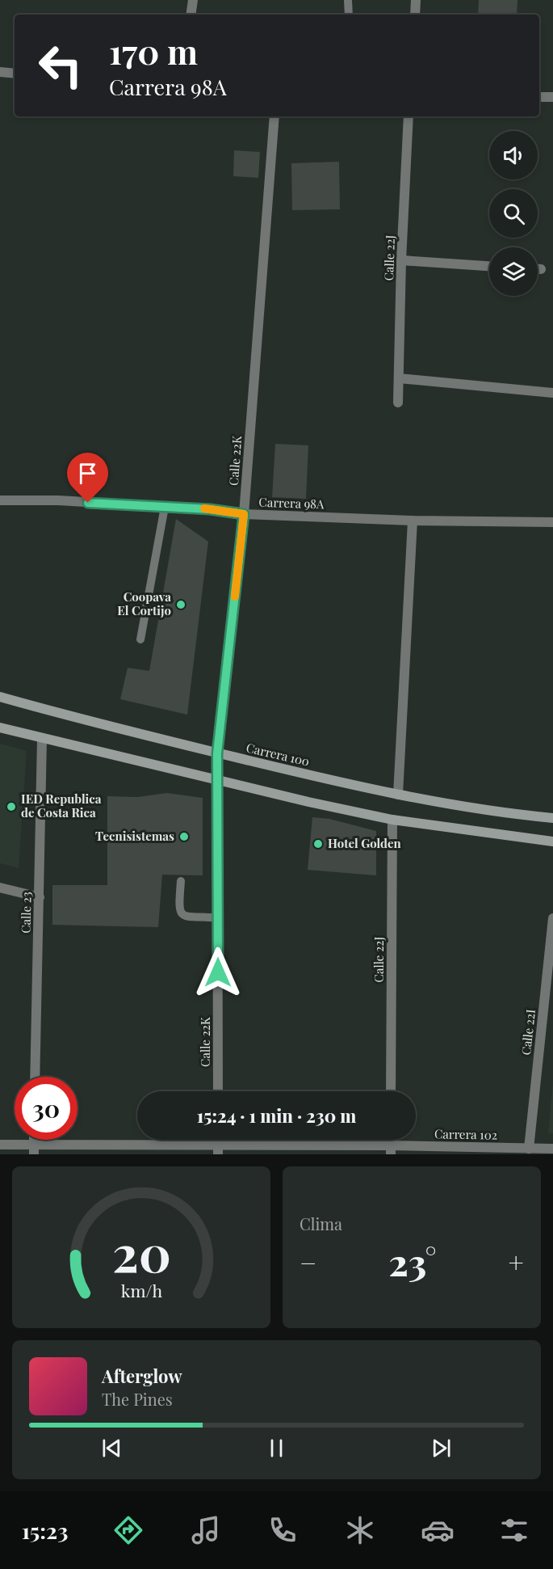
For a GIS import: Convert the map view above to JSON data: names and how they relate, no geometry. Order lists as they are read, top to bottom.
{
  "streets": {
    "main road": ["Carrera 100"],
    "street": [
      "Calle 22J",
      "Calle 22K",
      "Carrera 98A",
      "Calle 23",
      "Calle 22I",
      "Carrera 102"
    ]
  },
  "crossings": [
    ["Calle 22K", "Carrera 98A"],
    ["Calle 22K", "Carrera 100"],
    ["Calle 22I", "Carrera 102"]
  ],
  "places": [
    "Coopava El Cortijo",
    "IED Republica de Costa Rica",
    "Tecnisistemas",
    "Hotel Golden"
  ],
  "page": {
    "turn": ["170 m", "Carrera 98A"],
    "limit": "30",
    "trip": "15:24 · 1 min · 230 m",
    "tile": "Clima",
    "heat": ["−", "23°", "+"],
    "song": ["Afterglow", "The Pines"],
    "tabs": "15:23",
    "gauge": ["20", "km/h"]
  }
}
